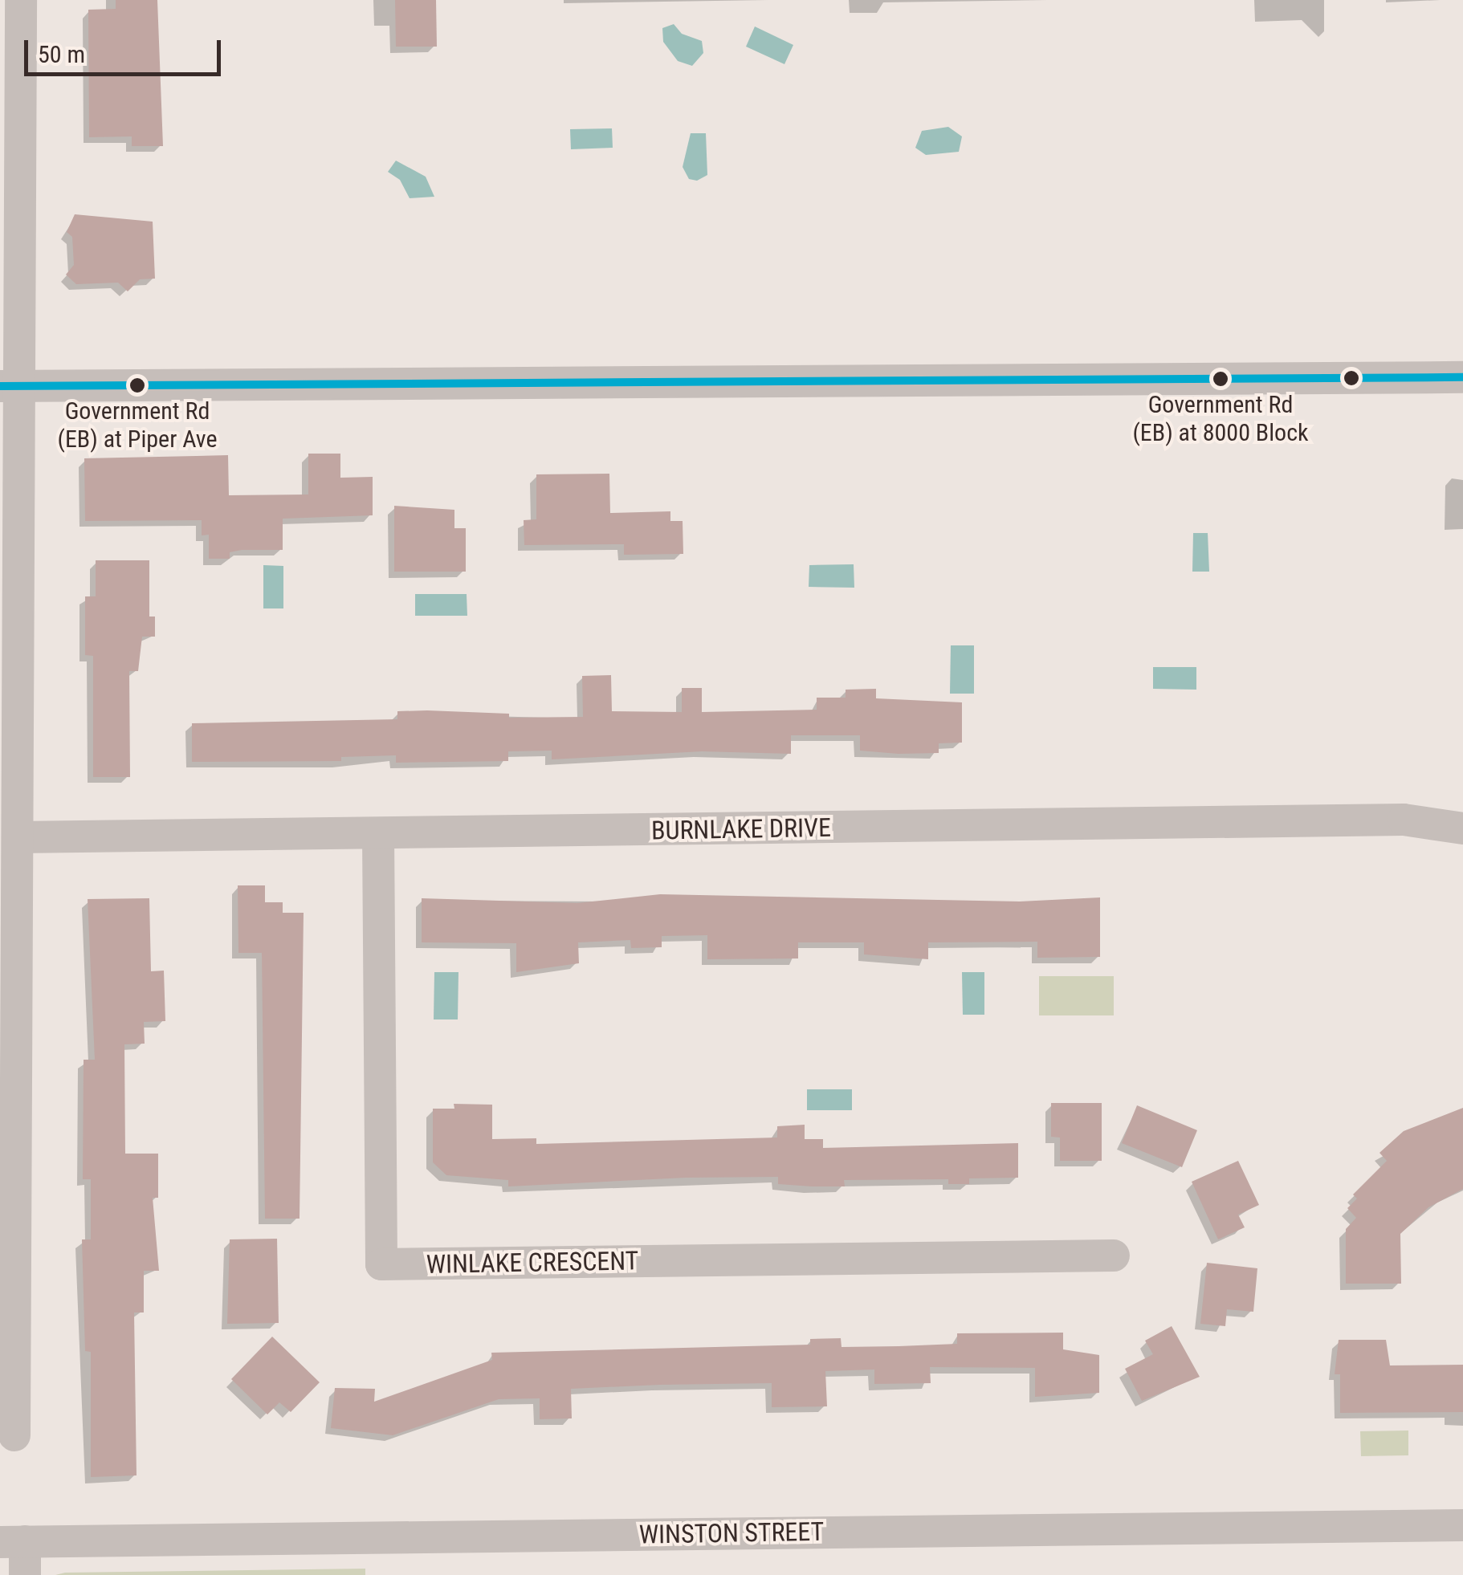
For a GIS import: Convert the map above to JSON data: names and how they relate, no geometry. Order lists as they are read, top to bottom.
{
  "streets": {
    "street": ["BURNLAKE DRIVE", "WINLAKE CRESCENT", "WINSTON STREET"]
  },
  "crossings": [
    ["BURNLAKE DRIVE", "WINLAKE CRESCENT"]
  ],
  "places": ["Government Rd (EB) at 8000 Block", "Government Rd (EB) at Piper Ave"],
  "scale_bar": "50 m"
}
